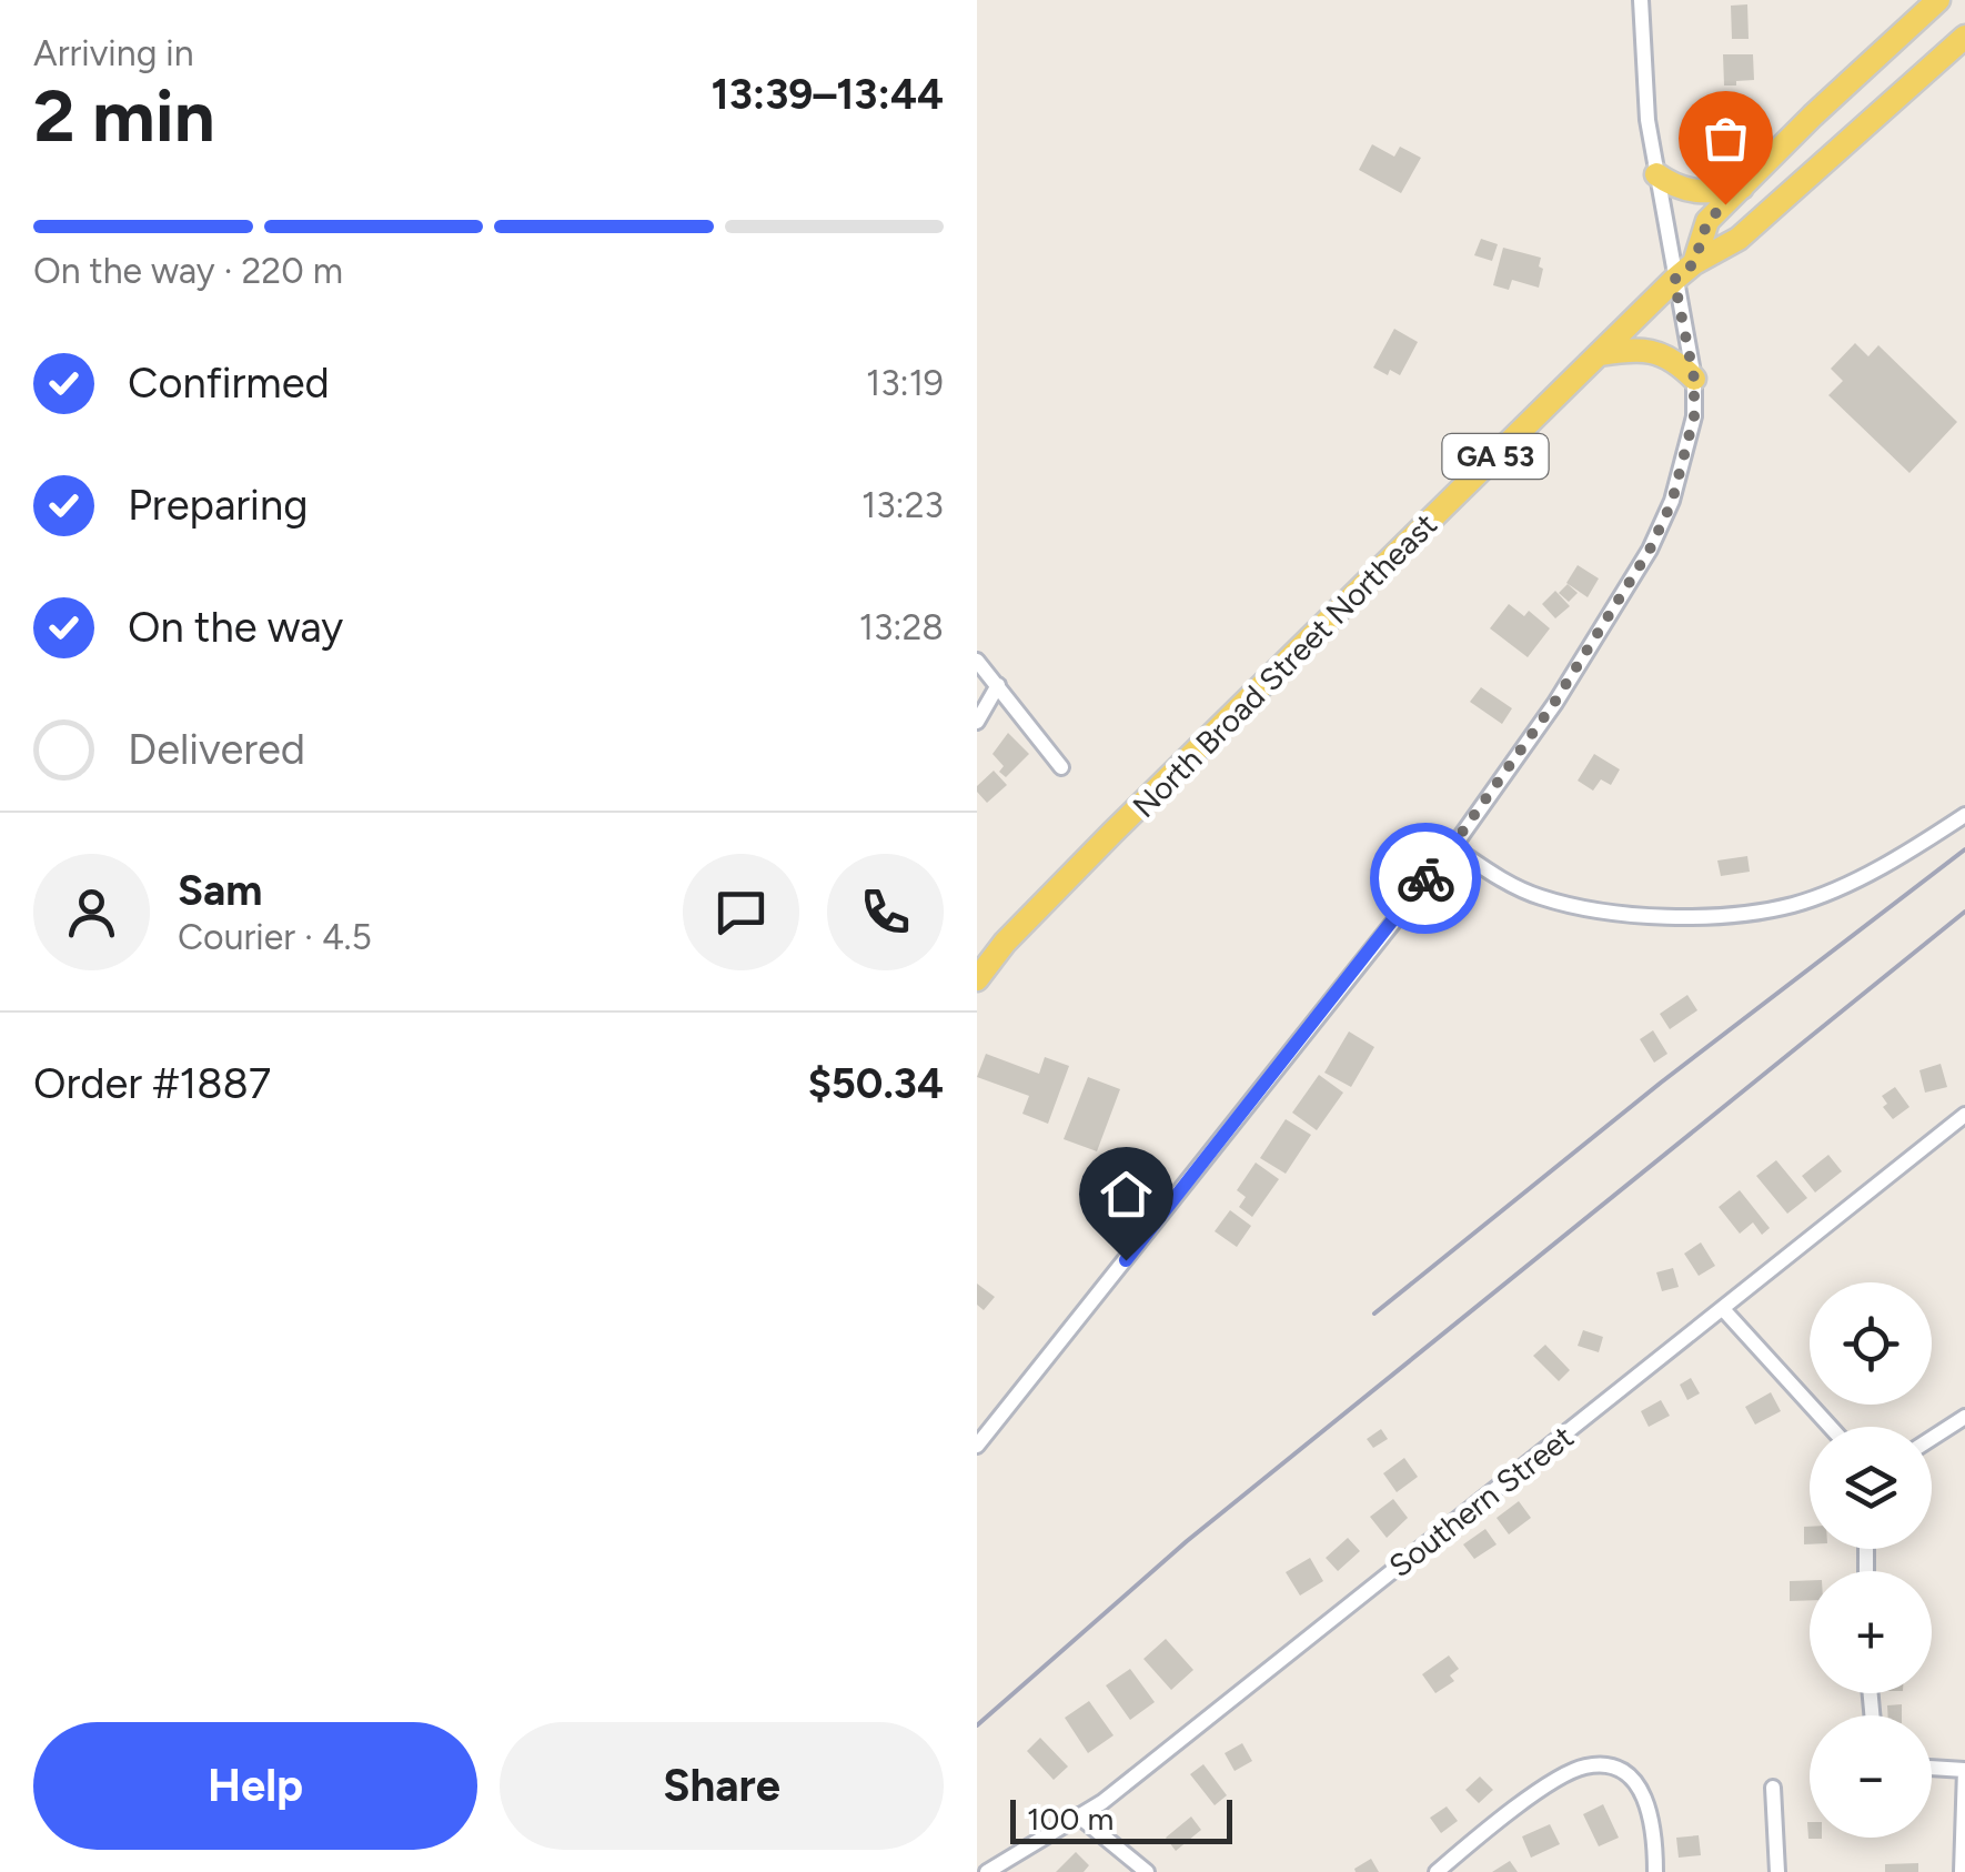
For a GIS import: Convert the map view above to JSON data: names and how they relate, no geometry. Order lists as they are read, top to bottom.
{
  "streets": {
    "main road": ["GA 53", "North Broad Street Northeast"],
    "street": ["Southern Street"]
  },
  "crossings": [
    ["GA 53", "North Broad Street Northeast"]
  ],
  "scale_bar": "100 m",
  "page": {
    "heading": ["2 min", "Arriving in", "13:39–13:44"],
    "panel": [
      "Sam",
      "Courier · 4.5",
      "Order #1887",
      "$50.34"
    ],
    "bar": "On the way · 220 m",
    "list": [
      ["Confirmed", "13:19"],
      ["Preparing", "13:23"],
      ["On the way", "13:28"],
      "Delivered"
    ],
    "map_buttons": ["+", "−"],
    "buttons": ["Help", "Share"],
    "scale": "100 m"
  }
}
